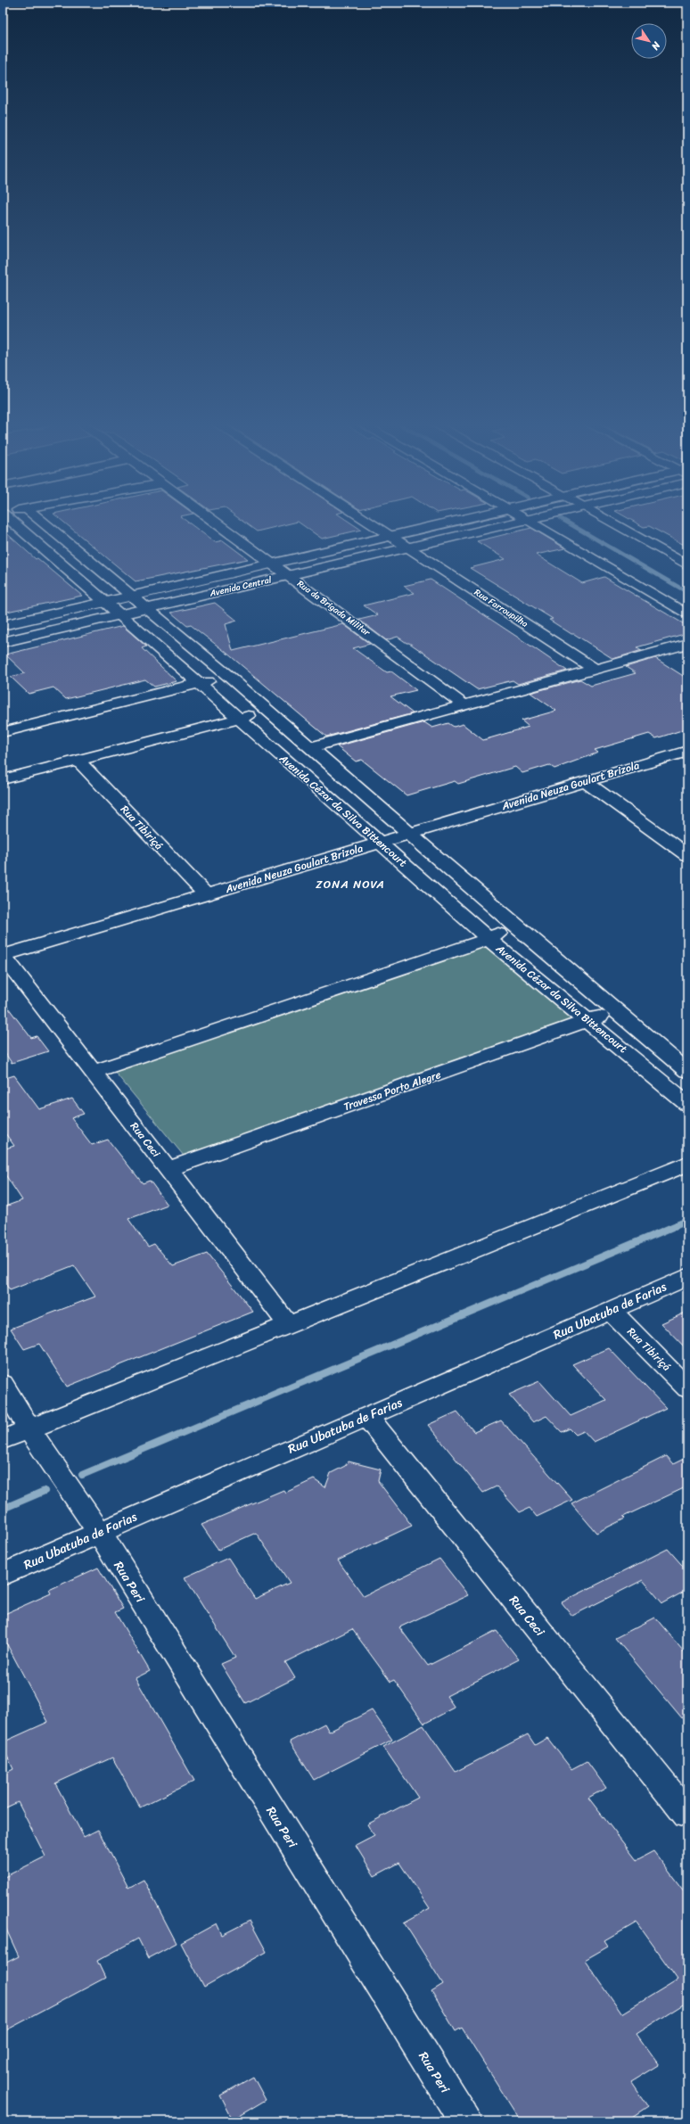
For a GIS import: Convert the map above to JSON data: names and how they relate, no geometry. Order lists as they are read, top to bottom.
{
  "streets": {
    "street": [
      "Avenida Central",
      "Rua da Brigada Militar",
      "Rua Farroupilha",
      "Avenida Neuza Goulart Brizola",
      "Avenida Cézar da Silva Bittencourt",
      "Rua Tibiriçá",
      "Travessa Porto Alegre",
      "Rua Ceci",
      "Rua Ubatuba de Farias",
      "Rua Peri"
    ]
  },
  "crossings": [
    ["Avenida Central", "Rua da Brigada Militar"],
    ["Avenida Central", "Rua Farroupilha"],
    ["Avenida Central", "Avenida Cézar da Silva Bittencourt"],
    ["Avenida Neuza Goulart Brizola", "Avenida Cézar da Silva Bittencourt"],
    ["Avenida Neuza Goulart Brizola", "Rua Tibiriçá"],
    ["Avenida Neuza Goulart Brizola", "Rua Ceci"],
    ["Avenida Cézar da Silva Bittencourt", "Travessa Porto Alegre"],
    ["Rua Tibiriçá", "Rua Ubatuba de Farias"],
    ["Travessa Porto Alegre", "Rua Ceci"],
    ["Rua Ceci", "Rua Ubatuba de Farias"],
    ["Rua Ubatuba de Farias", "Rua Peri"]
  ],
  "districts": ["ZONA NOVA"],
  "north": "bottom right"
}
